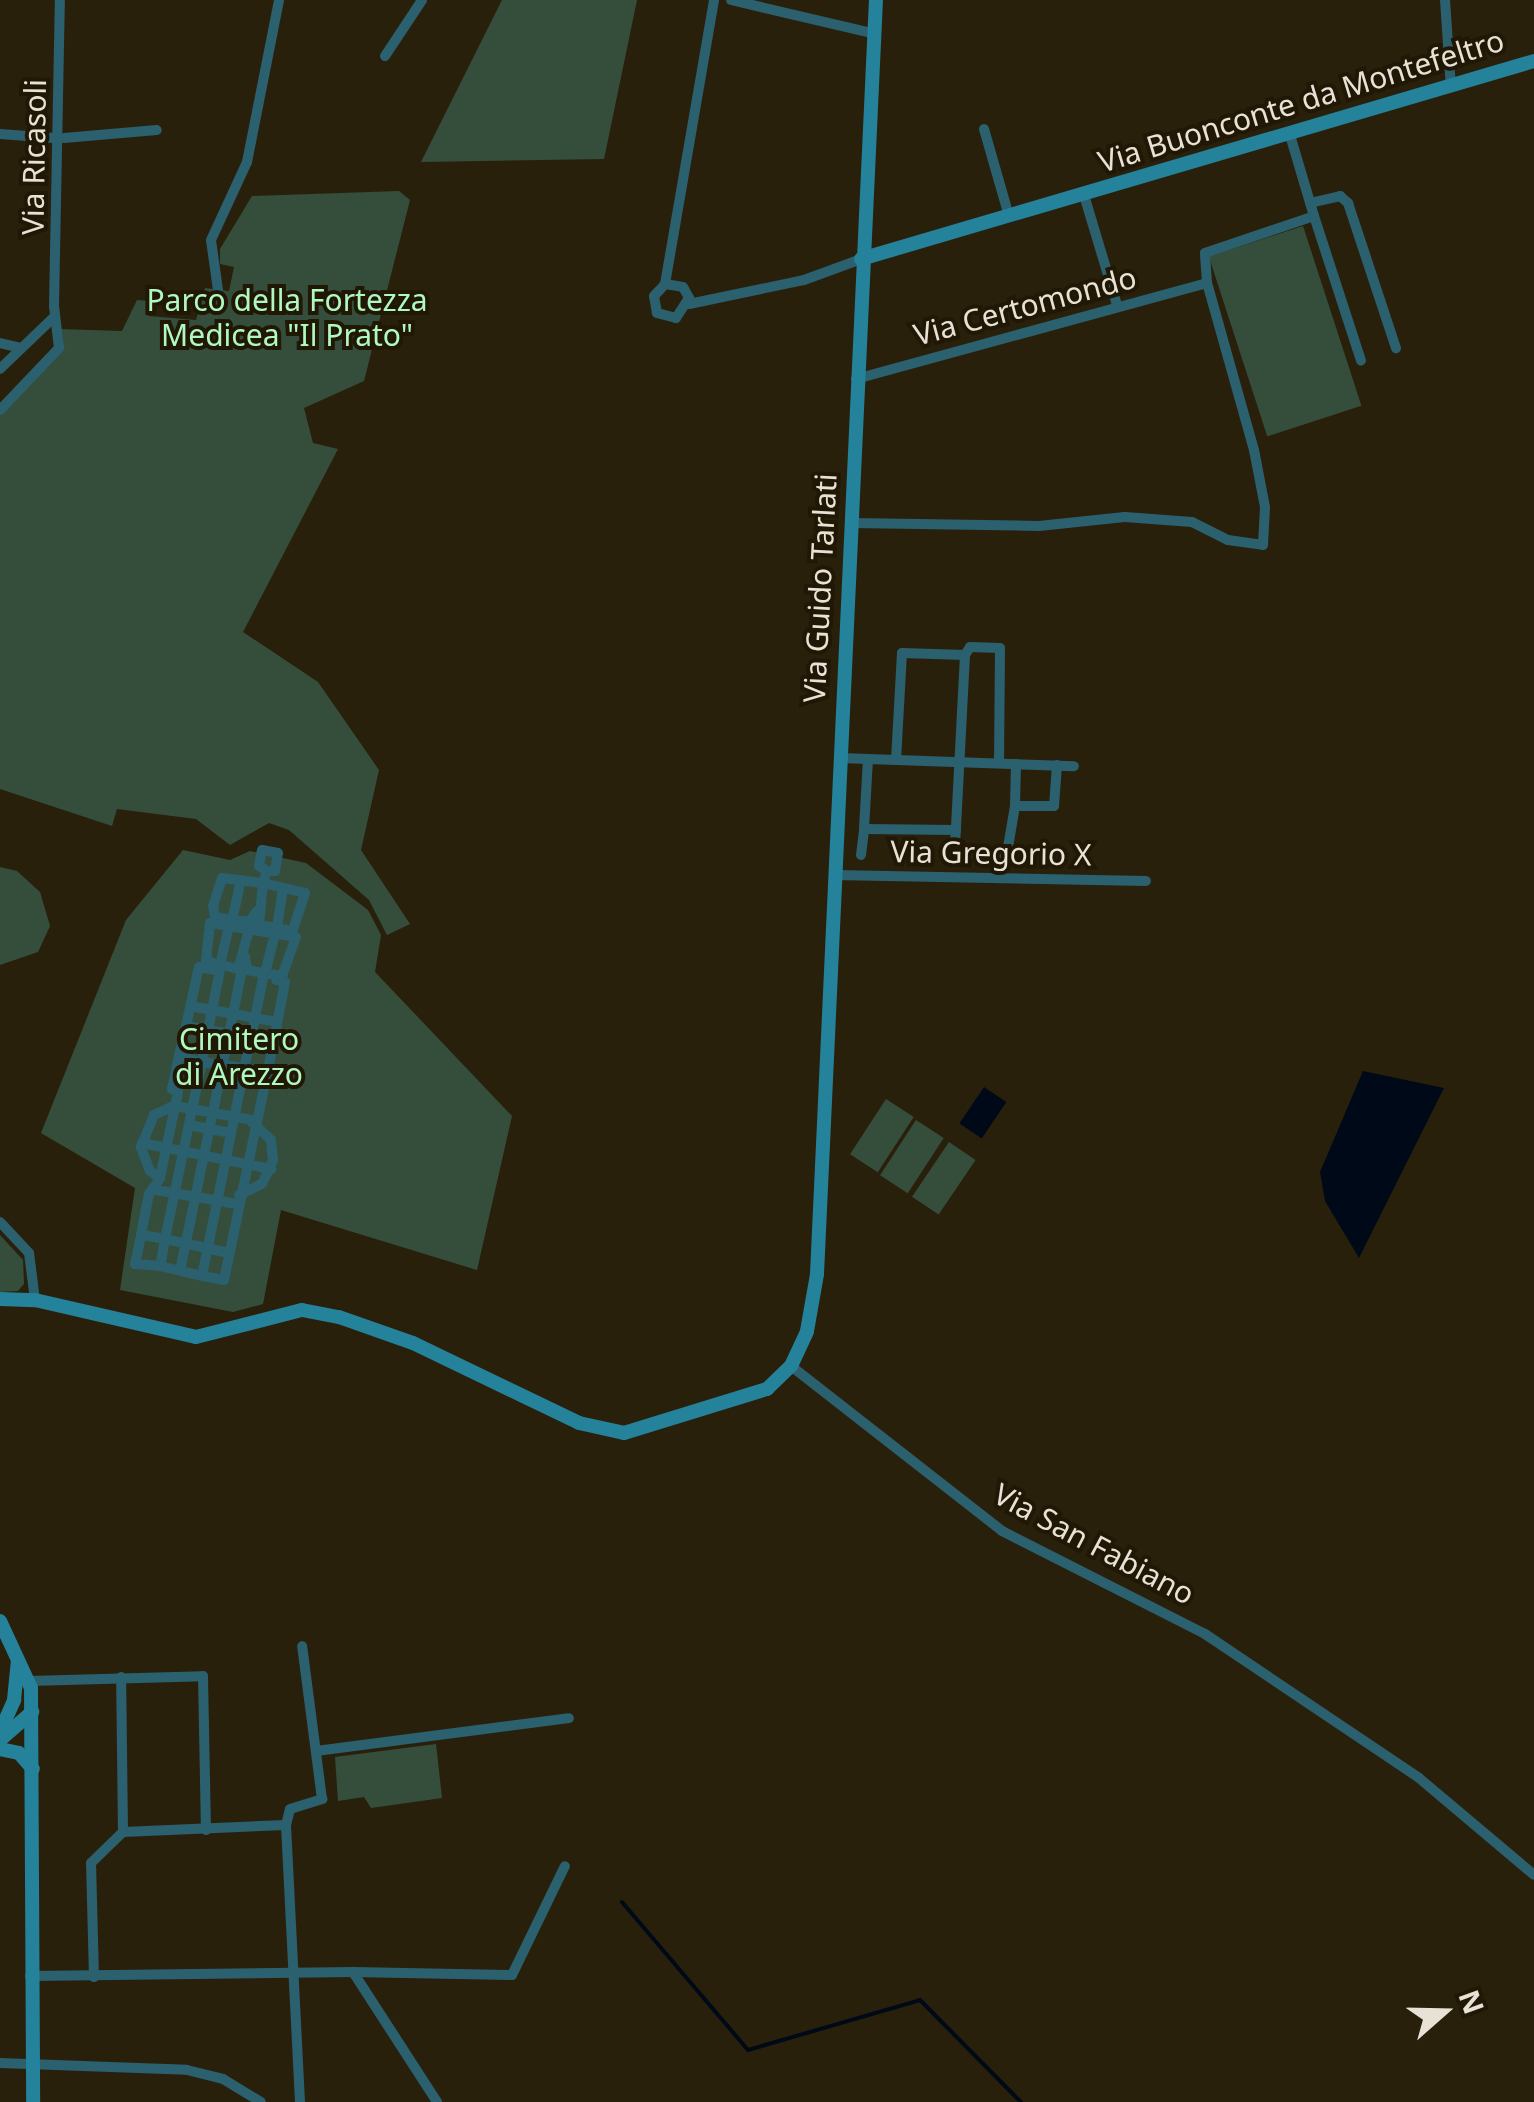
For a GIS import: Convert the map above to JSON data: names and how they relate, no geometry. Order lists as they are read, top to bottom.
{
  "streets": {
    "main road": ["Via Buonconte da Montefeltro", "Via Guido Tarlati"],
    "street": [
      "Via Ricasoli",
      "Via Certomondo",
      "Via Gregorio X",
      "Via San Fabiano"
    ]
  },
  "crossings": [
    ["Via Buonconte da Montefeltro", "Via Certomondo"],
    ["Via Buonconte da Montefeltro", "Via Guido Tarlati"],
    ["Via Certomondo", "Via Guido Tarlati"],
    ["Via Guido Tarlati", "Via Gregorio X"]
  ],
  "parks": ["Parco della Fortezza Medicea \"Il Prato\"", "Cimitero di Arezzo"],
  "north": "right"
}
